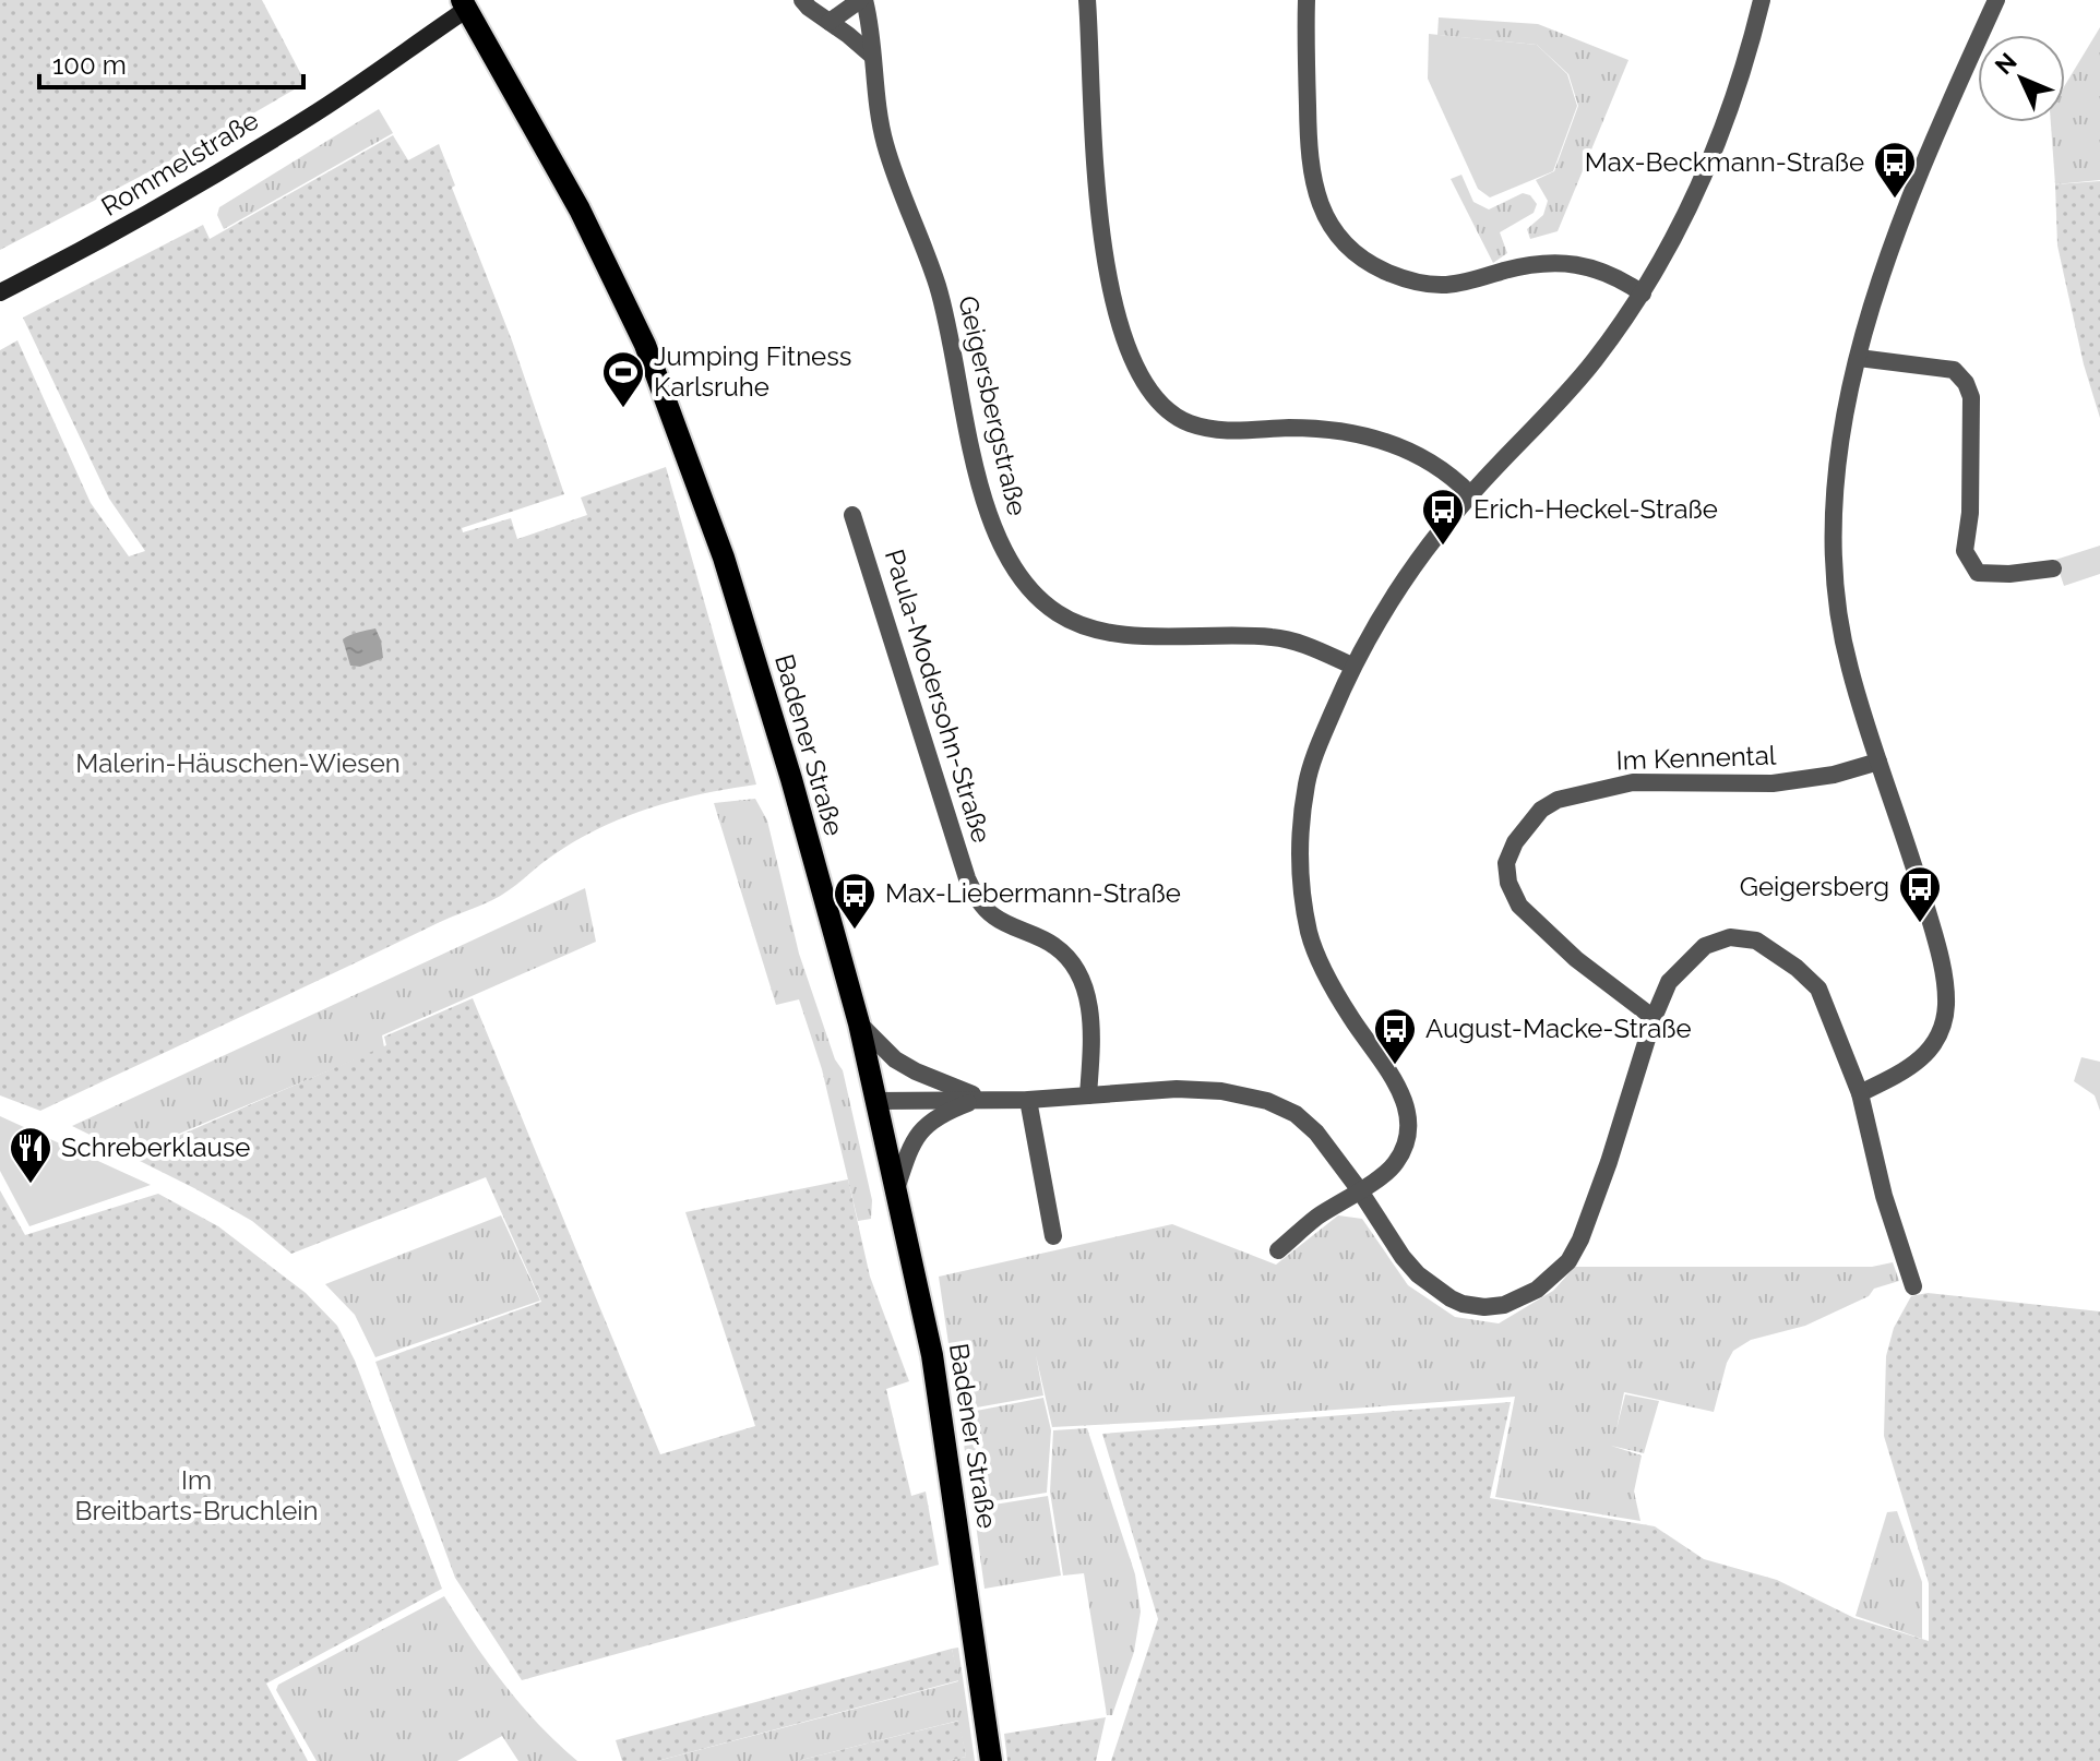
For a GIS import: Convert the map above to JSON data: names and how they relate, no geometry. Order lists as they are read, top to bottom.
{
  "streets": {
    "main road": ["Rommelstraße", "Badener Straße"],
    "street": ["Geigersbergstraße", "Paula-Modersohn-Straße", "Im Kennental"]
  },
  "crossings": [
    ["Rommelstraße", "Badener Straße"]
  ],
  "parks": ["Malerin-Häuschen-Wiesen", "Im Breitbarts-Bruchlein"],
  "places": {
    "bus stop": [
      "Max-Beckmann-Straße",
      "Erich-Heckel-Straße",
      "Geigersberg",
      "Max-Liebermann-Straße",
      "August-Macke-Straße"
    ],
    "sports": ["Jumping Fitness Karlsruhe"],
    "restaurant": ["Schreberklause"]
  },
  "scale_bar": "100 m",
  "north": "top left"
}
